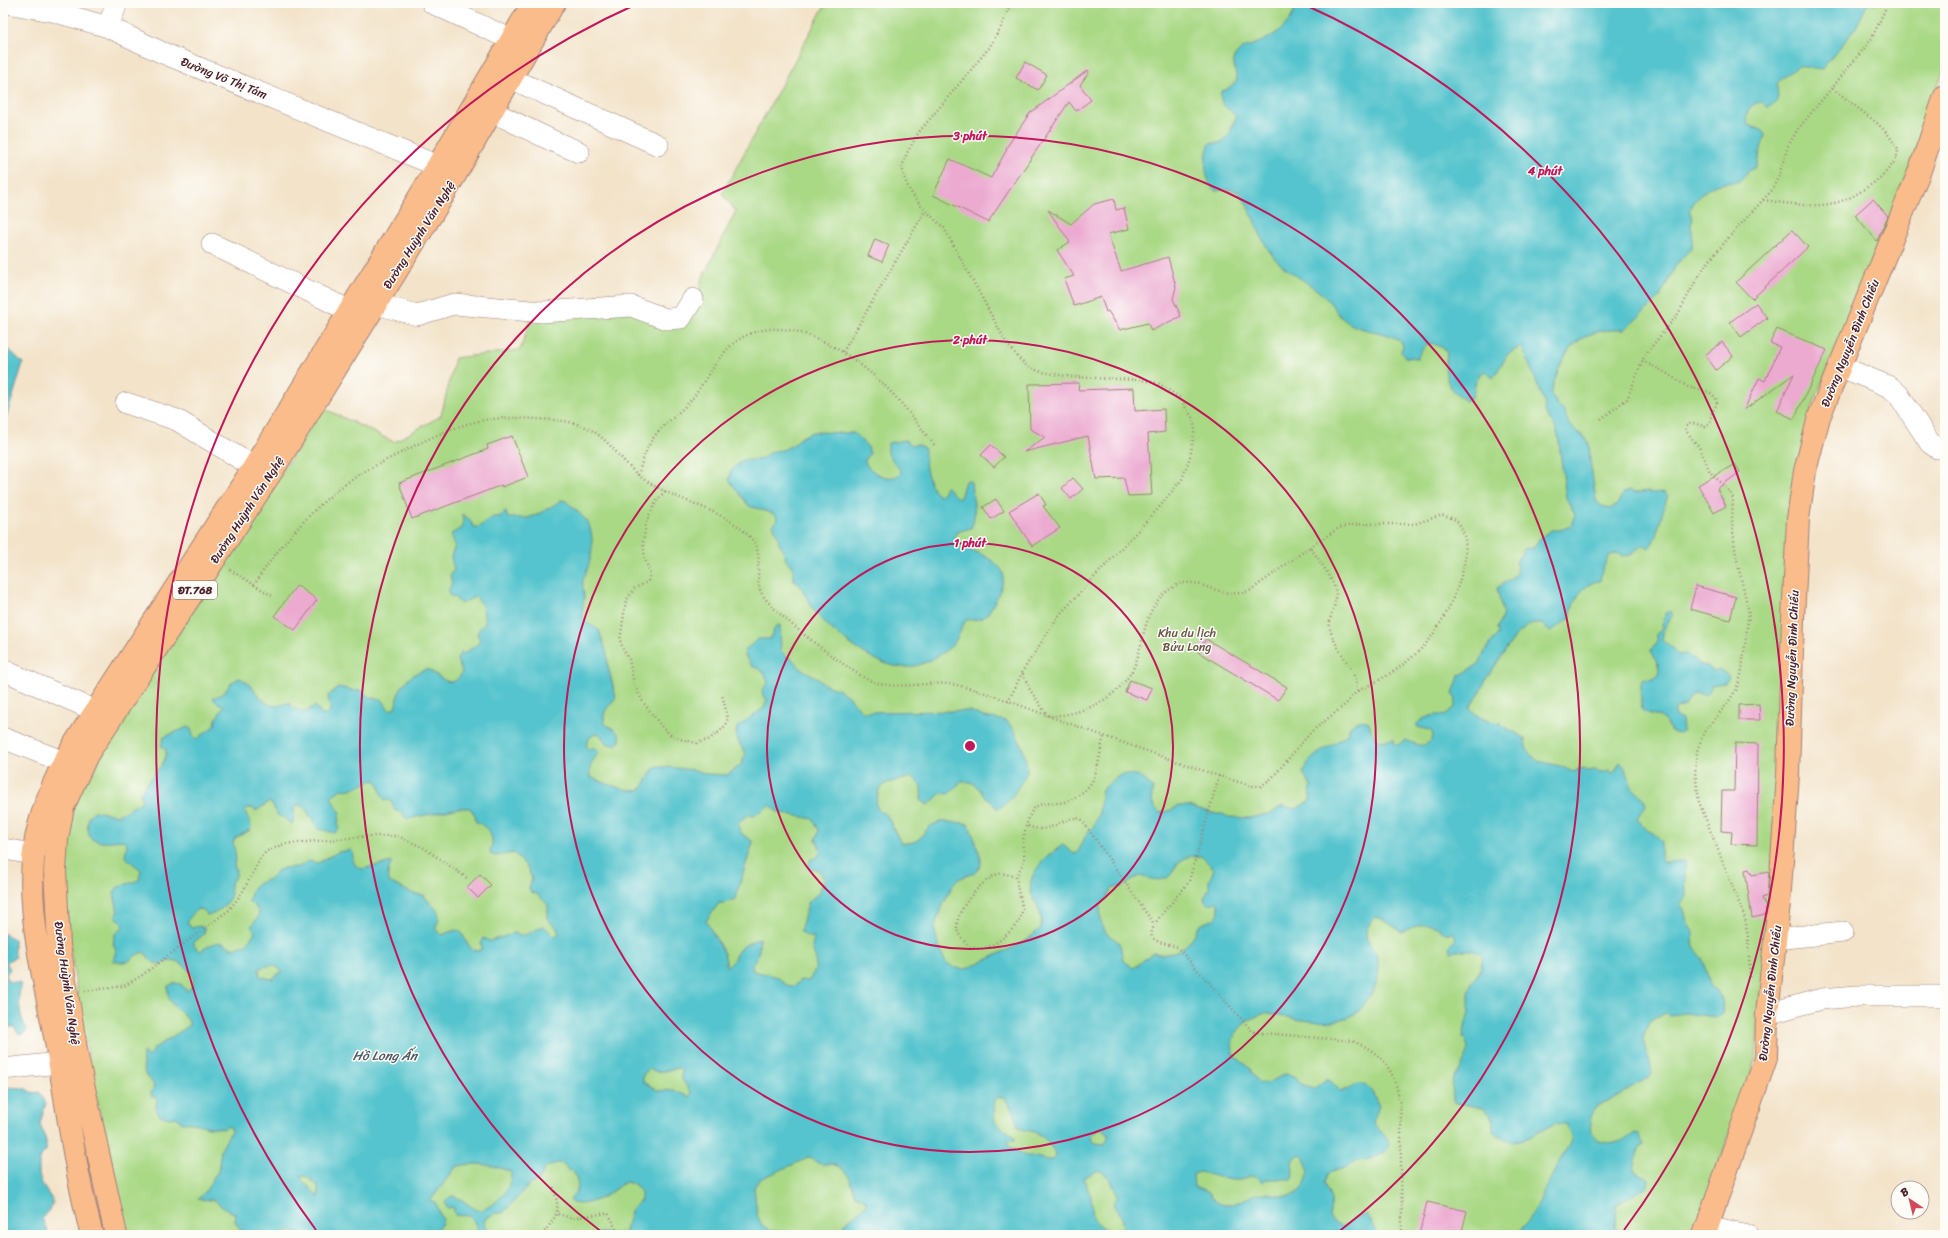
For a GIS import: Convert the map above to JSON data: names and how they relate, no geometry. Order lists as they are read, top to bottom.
{
  "streets": {
    "main road": ["Đường Huỳnh Văn Nghệ", "Đường Nguyễn Đình Chiểu", "ĐT.768"],
    "street": ["Đường Võ Thị Tám"]
  },
  "crossings": [
    ["Đường Võ Thị Tám", "Đường Huỳnh Văn Nghệ"]
  ],
  "water": ["Hồ Long Ẩn"],
  "parks": ["Khu du lịch Bửu Long"],
  "north": "top left",
  "rings": [
    "3 phút",
    "4 phút",
    "2 phút",
    "1 phút"
  ]
}
